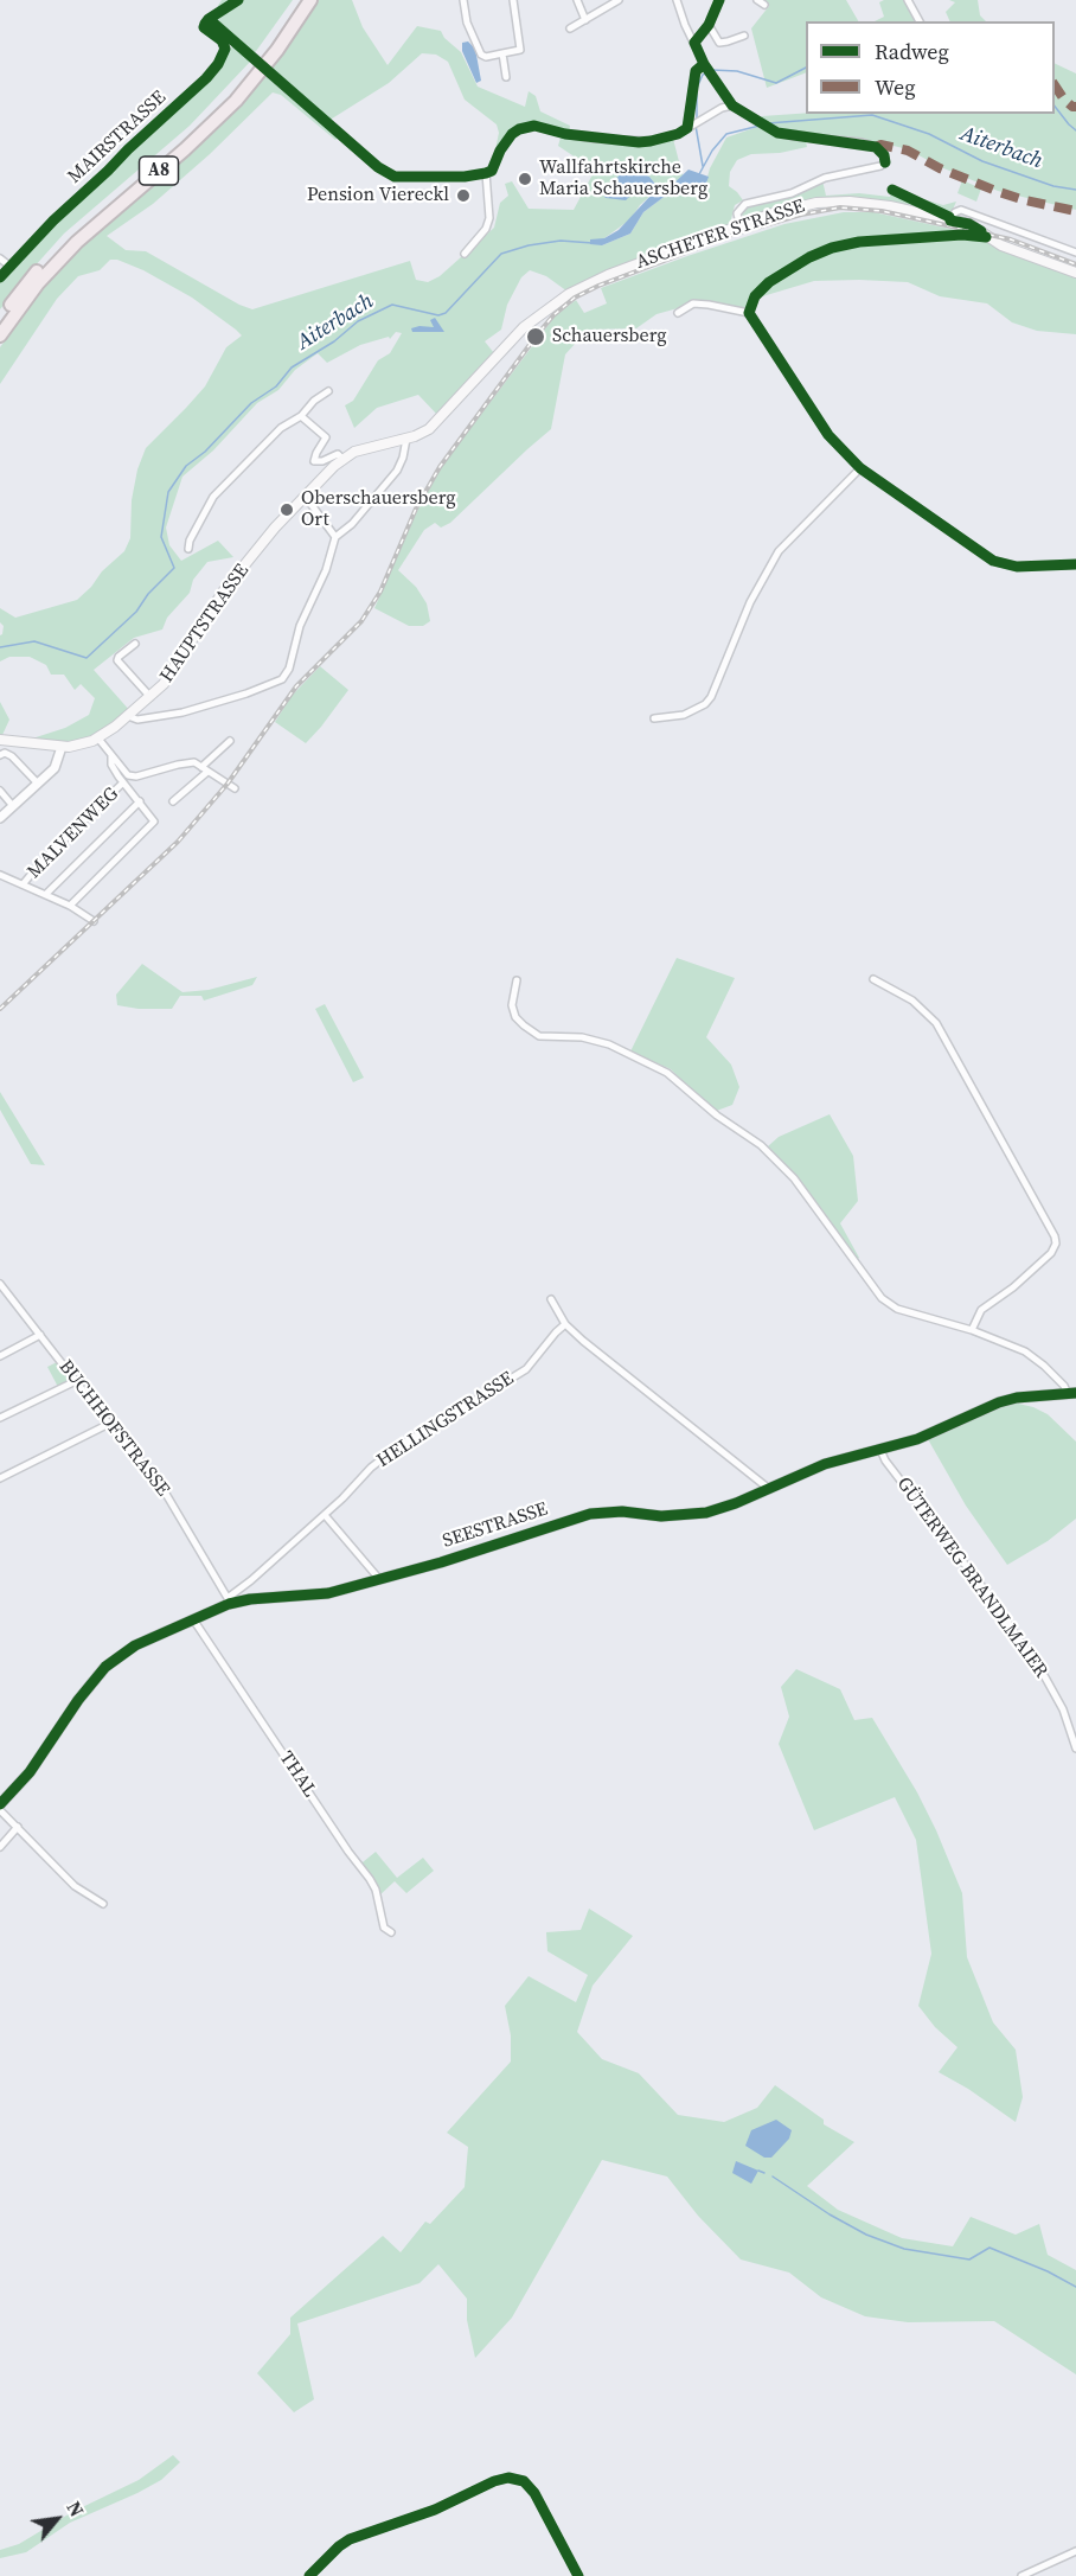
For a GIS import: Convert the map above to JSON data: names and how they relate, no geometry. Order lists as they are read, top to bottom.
{
  "streets": {
    "highway": ["A8"],
    "main road": ["ASCHETER STRASSE", "HAUPTSTRASSE"],
    "street": [
      "MAIRSTRASSE",
      "MALVENWEG",
      "HELLINGSTRASSE",
      "BUCHHOFSTRASSE",
      "SEESTRASSE",
      "GÜTERWEG BRANDLMAIER",
      "THAL"
    ]
  },
  "crossings": [
    ["ASCHETER STRASSE", "HAUPTSTRASSE"],
    ["HELLINGSTRASSE", "BUCHHOFSTRASSE"],
    ["HELLINGSTRASSE", "SEESTRASSE"],
    ["BUCHHOFSTRASSE", "SEESTRASSE"],
    ["SEESTRASSE", "GÜTERWEG BRANDLMAIER"],
    ["SEESTRASSE", "THAL"]
  ],
  "water": ["Aiterbach"],
  "places": [
    "Wallfahrtskirche Maria Schauersberg",
    "Pension Viereckl",
    "Schauersberg",
    "Oberschauersberg Ort"
  ],
  "legend": ["Radweg", "Weg"],
  "north": "top right"
}
